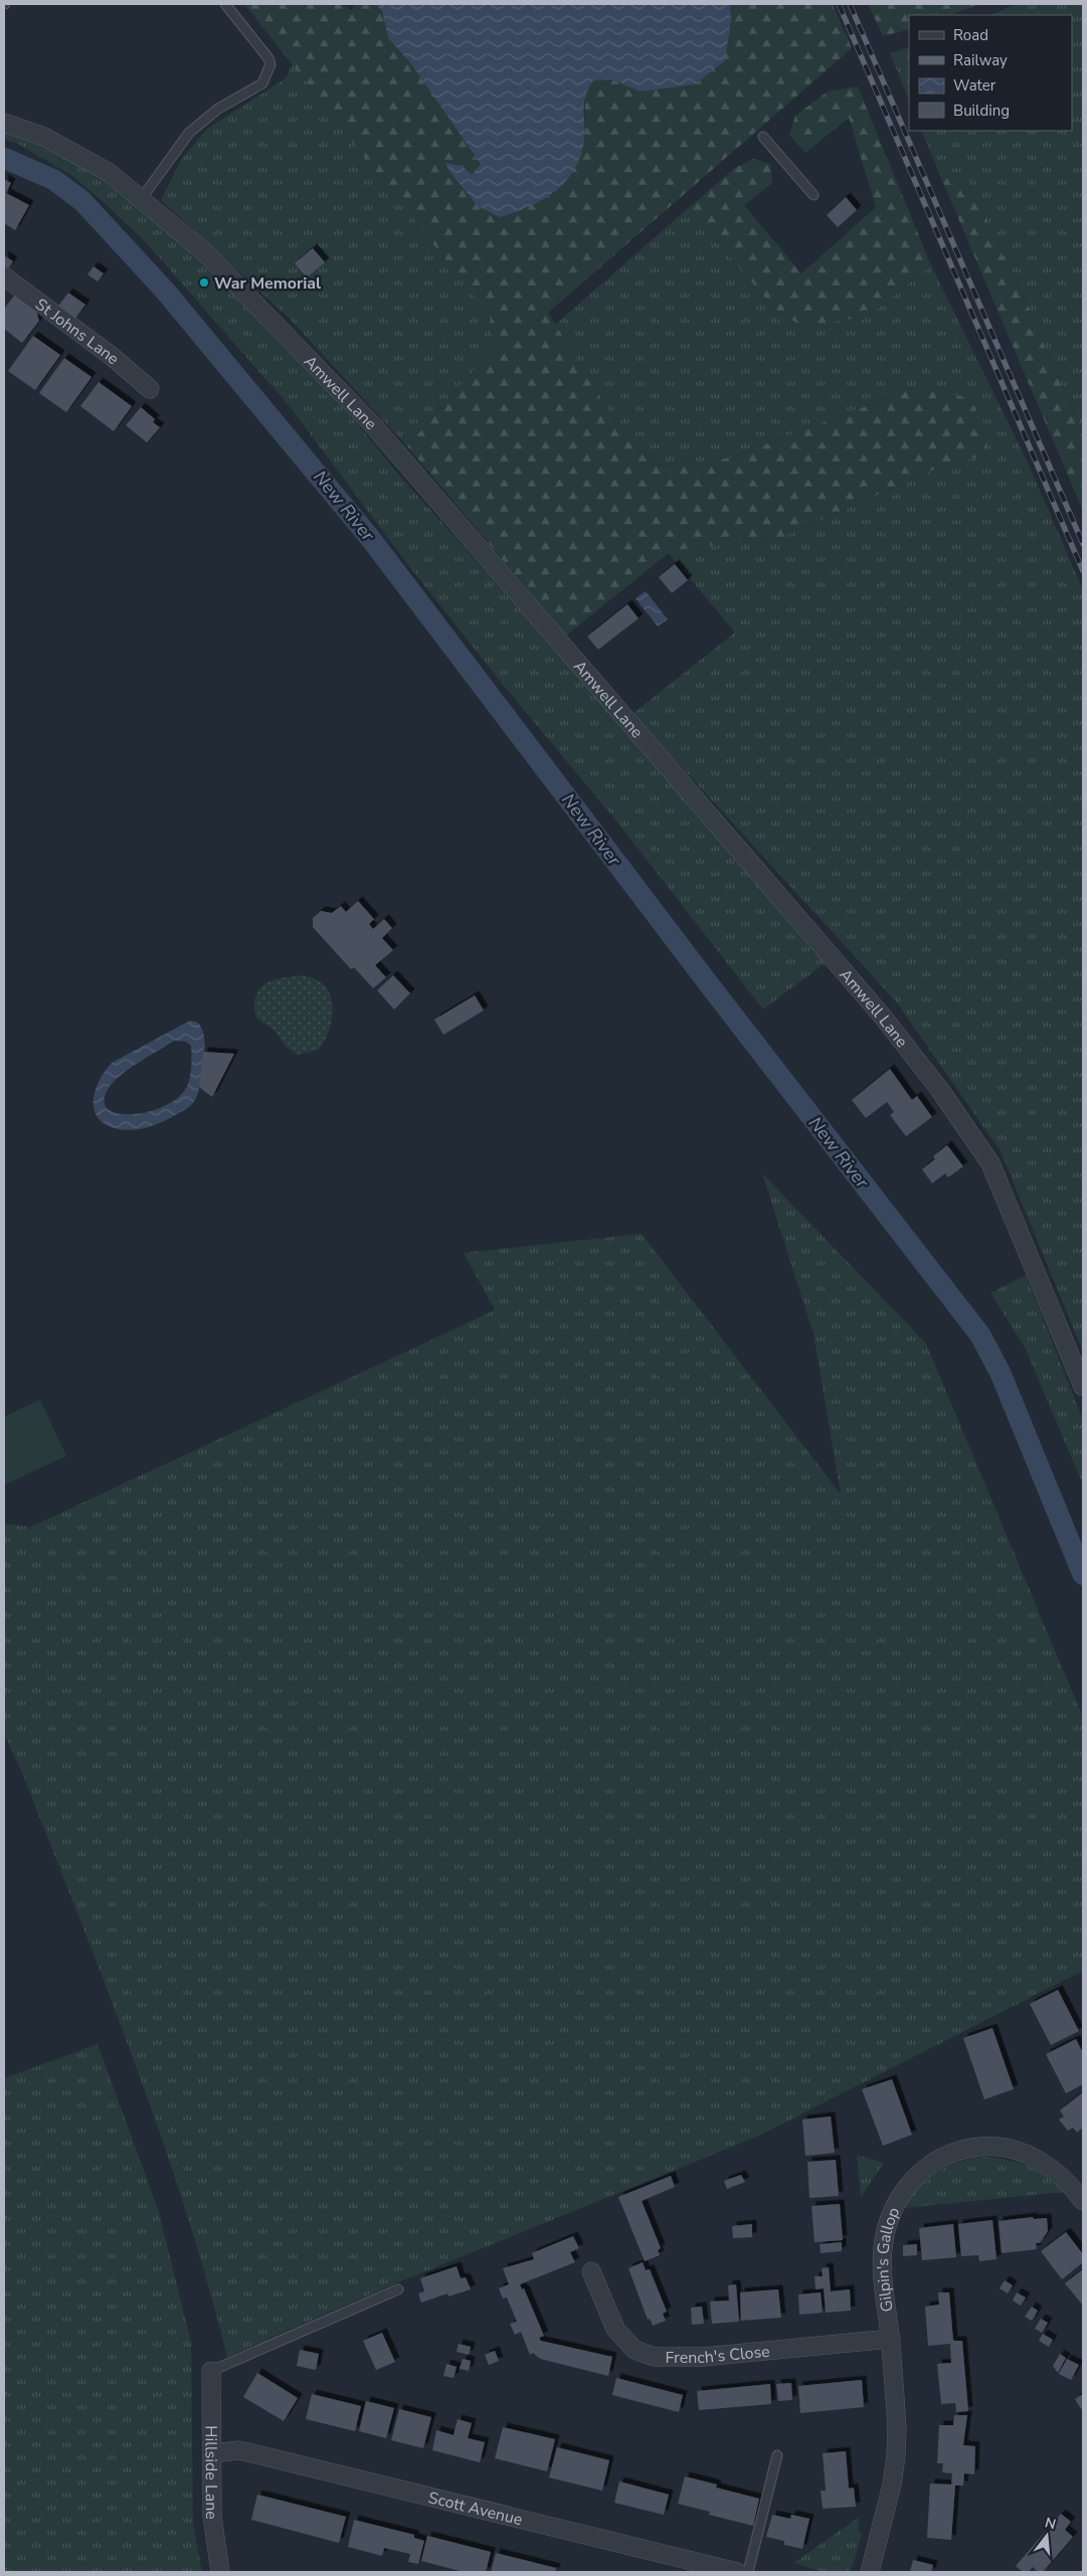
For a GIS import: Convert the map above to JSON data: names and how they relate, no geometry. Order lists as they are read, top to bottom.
{
  "streets": {
    "street": [
      "St Johns Lane",
      "Amwell Lane",
      "Gilpin's Gallop",
      "French's Close",
      "Hillside Lane",
      "Scott Avenue"
    ]
  },
  "crossings": [
    ["Gilpin's Gallop", "French's Close"],
    ["Hillside Lane", "Scott Avenue"]
  ],
  "water": ["New River"],
  "places": ["War Memorial"],
  "legend": [
    "Road",
    "Railway",
    "Water",
    "Building"
  ],
  "north": "top"
}
